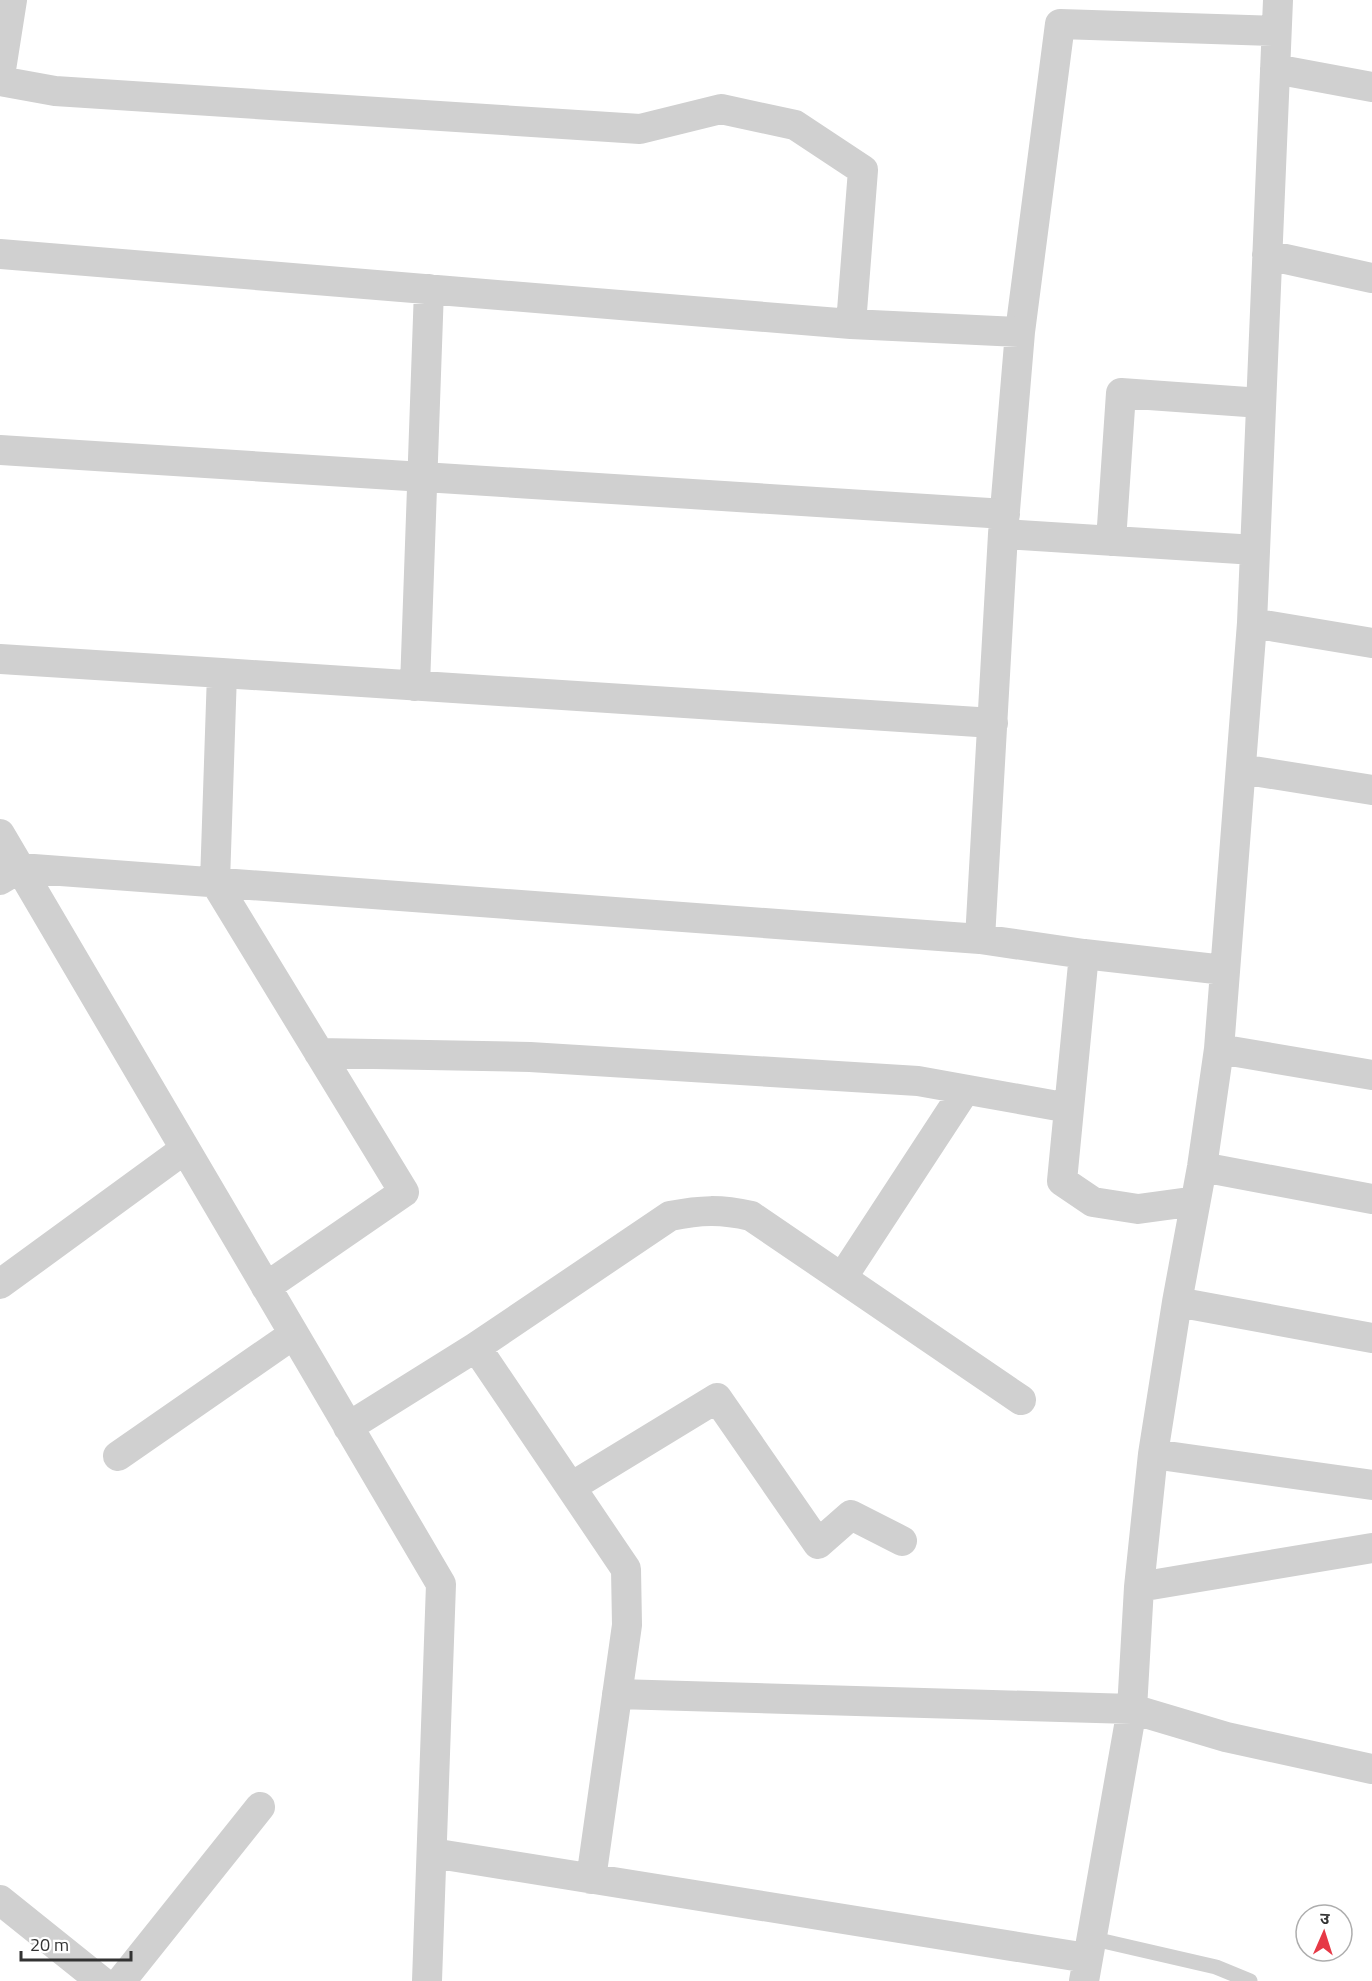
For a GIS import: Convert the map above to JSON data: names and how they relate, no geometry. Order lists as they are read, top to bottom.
{
  "scale_bar": "20 m",
  "north": "top"
}
